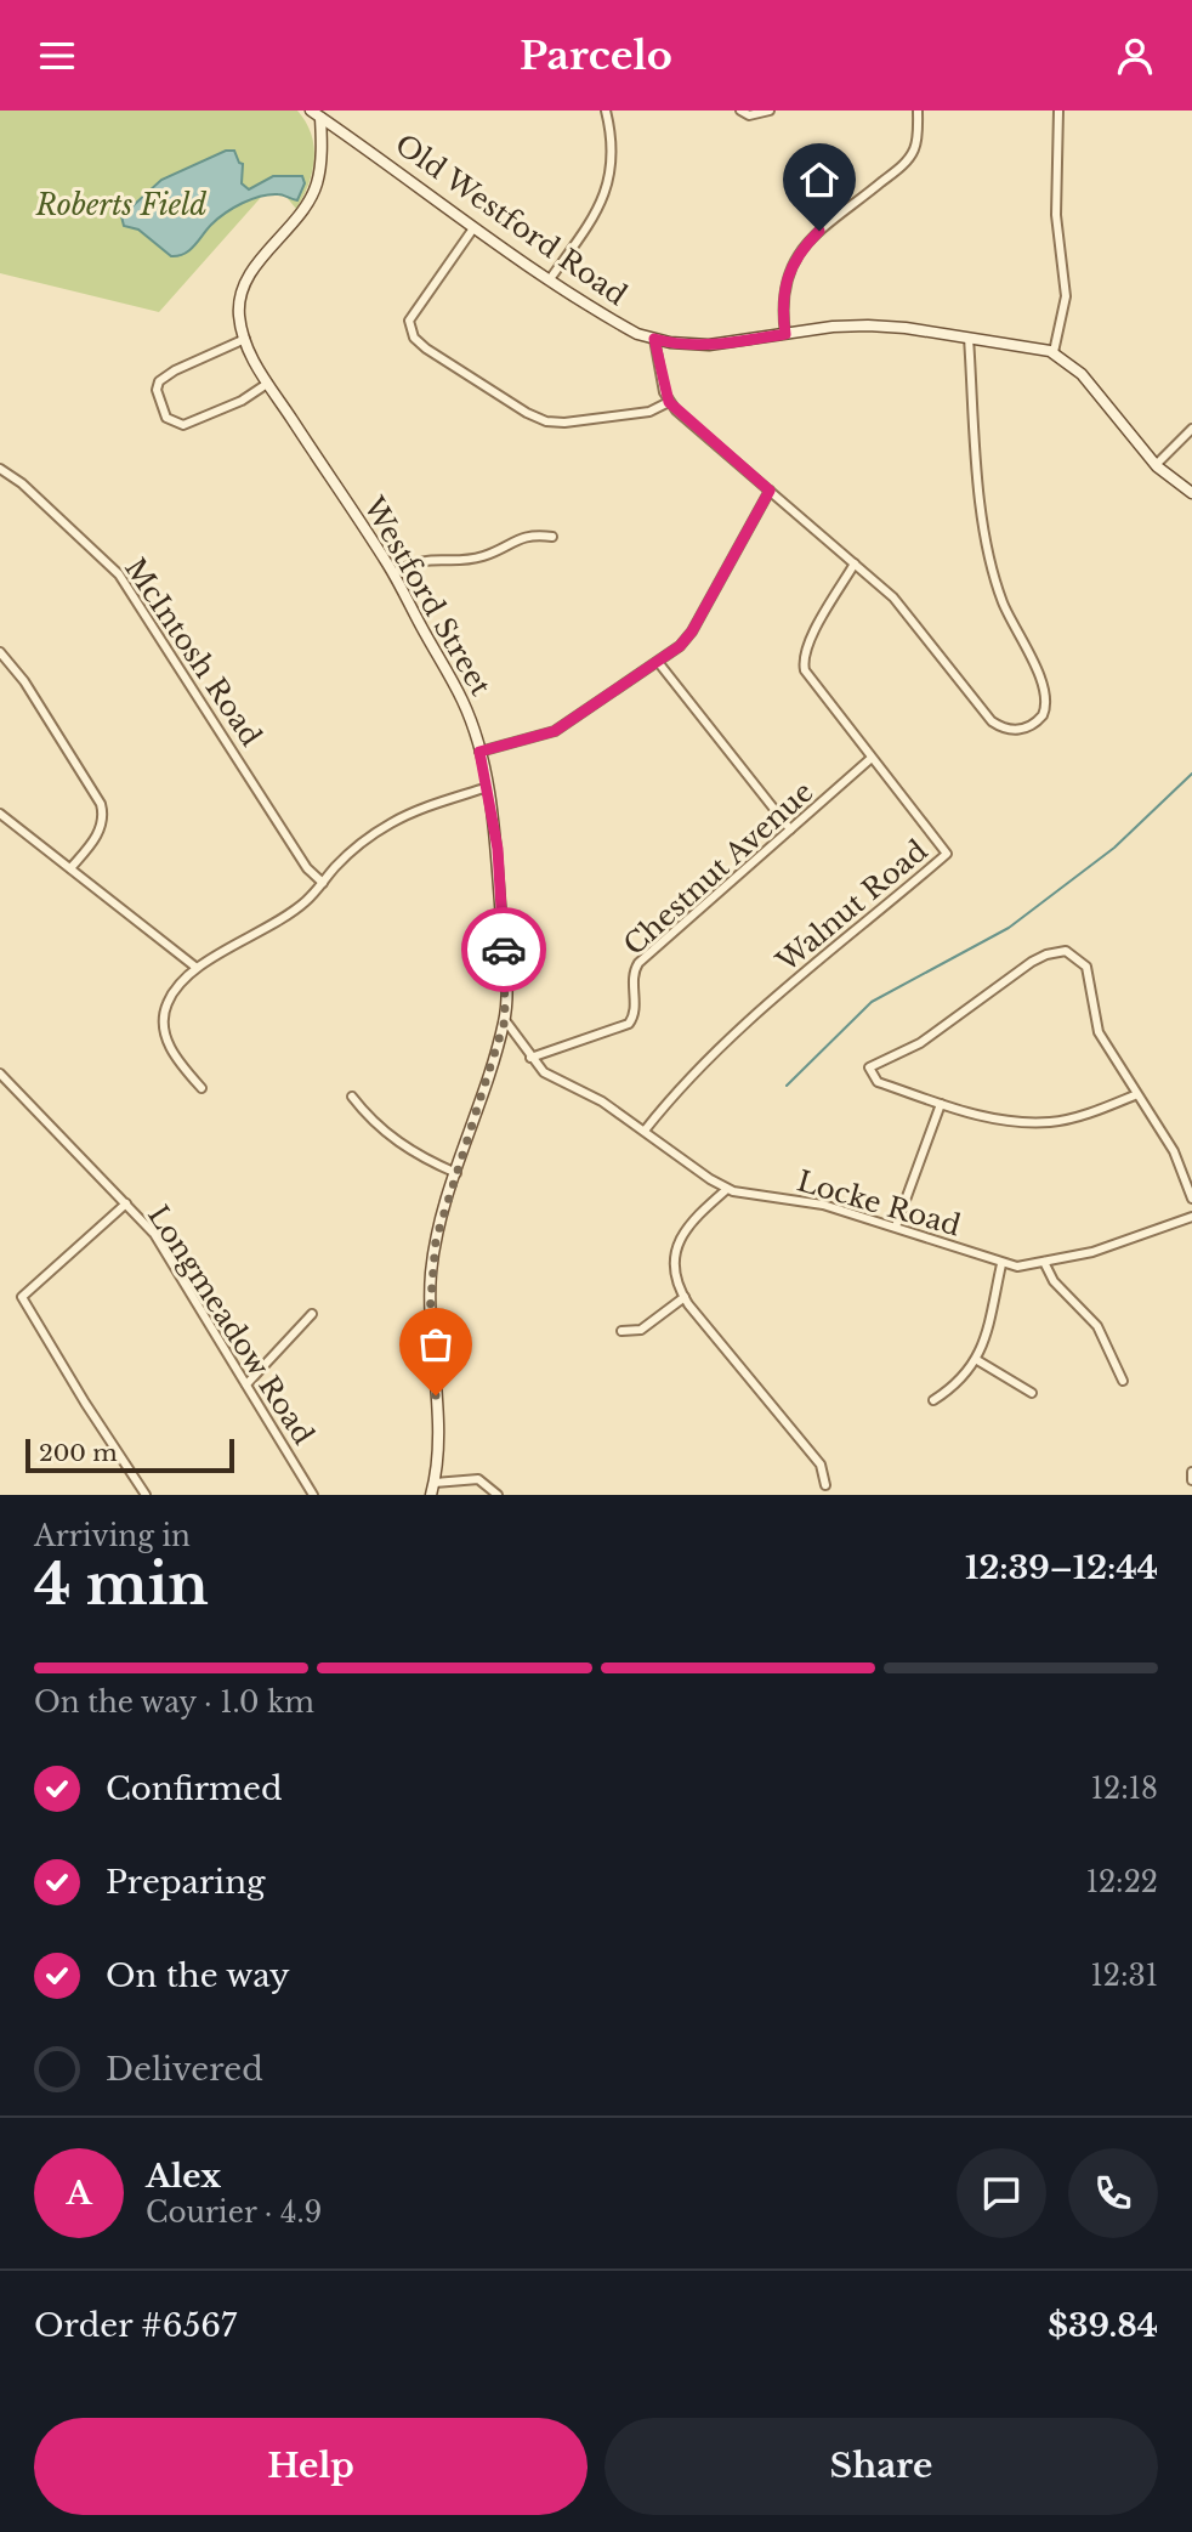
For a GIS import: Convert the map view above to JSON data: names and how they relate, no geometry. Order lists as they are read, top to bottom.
{
  "streets": {
    "main road": ["Old Westford Road", "Westford Street"],
    "street": [
      "McIntosh Road",
      "Chestnut Avenue",
      "Walnut Road",
      "Locke Road",
      "Longmeadow Road"
    ]
  },
  "crossings": [
    ["Old Westford Road", "Westford Street"],
    ["Westford Street", "Locke Road"],
    ["Chestnut Avenue", "Walnut Road"],
    ["Chestnut Avenue", "Locke Road"],
    ["Walnut Road", "Locke Road"]
  ],
  "parks": ["Roberts Field"],
  "scale_bar": "200 m",
  "page": {
    "header": "Parcelo",
    "scale": "200 m",
    "heading": ["4 min", "Arriving in", "12:39–12:44"],
    "panel": [
      "Alex",
      "Courier · 4.9",
      "Order #6567",
      "$39.84"
    ],
    "bar": "On the way · 1.0 km",
    "list": [
      ["Confirmed", "12:18"],
      ["Preparing", "12:22"],
      ["On the way", "12:31"],
      "Delivered"
    ],
    "round": "A",
    "buttons": ["Help", "Share"]
  }
}
